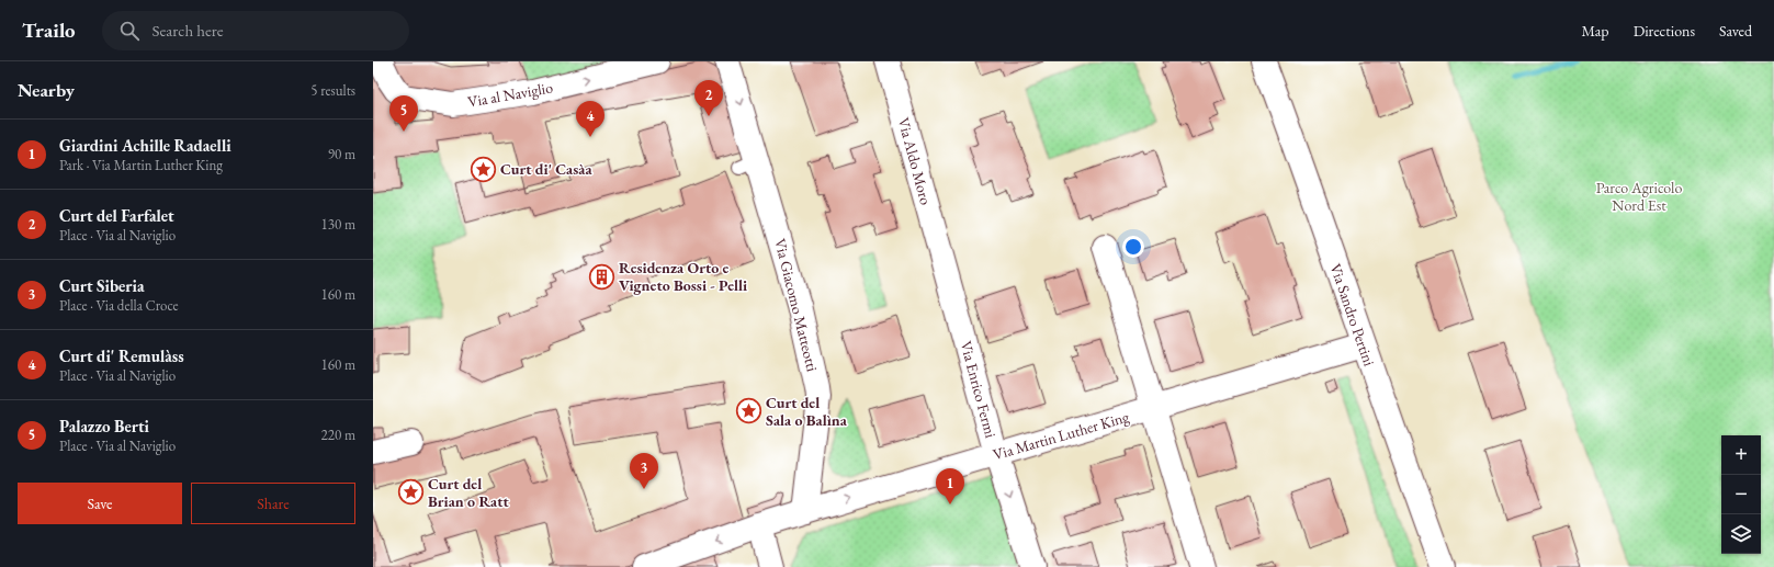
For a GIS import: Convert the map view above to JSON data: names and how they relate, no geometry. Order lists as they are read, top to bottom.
{
  "streets": {
    "street": [
      "Via al Naviglio",
      "Via Aldo Moro",
      "Via Giacomo Matteotti",
      "Via Sandro Pertini",
      "Via Enrico Fermi",
      "Via Martin Luther King"
    ]
  },
  "crossings": [
    ["Via Aldo Moro", "Via Enrico Fermi"],
    ["Via Giacomo Matteotti", "Via Martin Luther King"],
    ["Via Sandro Pertini", "Via Martin Luther King"],
    ["Via Enrico Fermi", "Via Martin Luther King"]
  ],
  "one_way": ["Via al Naviglio", "Via Giacomo Matteotti"],
  "parks": ["Parco Agricolo Nord Est"],
  "places": {
    "place": ["Curt di' Casàa", "Curt del Sala o Balìna", "Curt del Brian o Ratt"],
    "building": ["Residenza Orto e Vigneto Bossi - Pelli"]
  },
  "page": {
    "header": "Trailo",
    "search": "Search here",
    "nav": ["Map", "Directions", "Saved"],
    "heading": ["Nearby", "5 results"],
    "pins": [
      "2",
      "5",
      "4",
      "3",
      "1"
    ],
    "list": [
      {
        "mark": "1",
        "name": "Giardini Achille Radaelli",
        "note": "Park · Via Martin Luther King",
        "value": "90 m"
      },
      {
        "mark": "2",
        "name": "Curt del Farfalet",
        "note": "Place · Via al Naviglio",
        "value": "130 m"
      },
      {
        "mark": "3",
        "name": "Curt Siberia",
        "note": "Place · Via della Croce",
        "value": "160 m"
      },
      {
        "mark": "4",
        "name": "Curt di' Remulàss",
        "note": "Place · Via al Naviglio",
        "value": "160 m"
      },
      {
        "mark": "5",
        "name": "Palazzo Berti",
        "note": "Place · Via al Naviglio",
        "value": "220 m"
      }
    ],
    "map_buttons": ["+", "−"],
    "buttons": ["Save", "Share"]
  }
}
